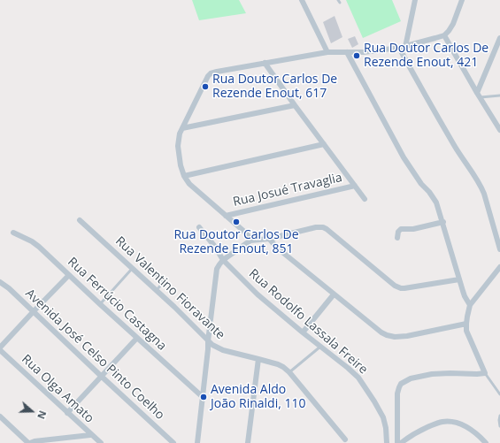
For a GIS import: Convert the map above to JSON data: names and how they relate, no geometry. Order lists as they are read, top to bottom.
{
  "streets": {
    "street": [
      "Rua Josué Travaglia",
      "Rua Valentino Fioravante",
      "Rua Ferrúcio Castagna",
      "Rua Rodolfo Lassala Freire",
      "Avenida José Celso Pinto Coelho",
      "Rua Olga Amato"
    ]
  },
  "places": [
    "Rua Doutor Carlos De Rezende Enout, 421",
    "Rua Doutor Carlos De Rezende Enout, 617",
    "Rua Doutor Carlos De Rezende Enout, 851",
    "Avenida Aldo João Rinaldi, 110"
  ],
  "north": "right"
}
